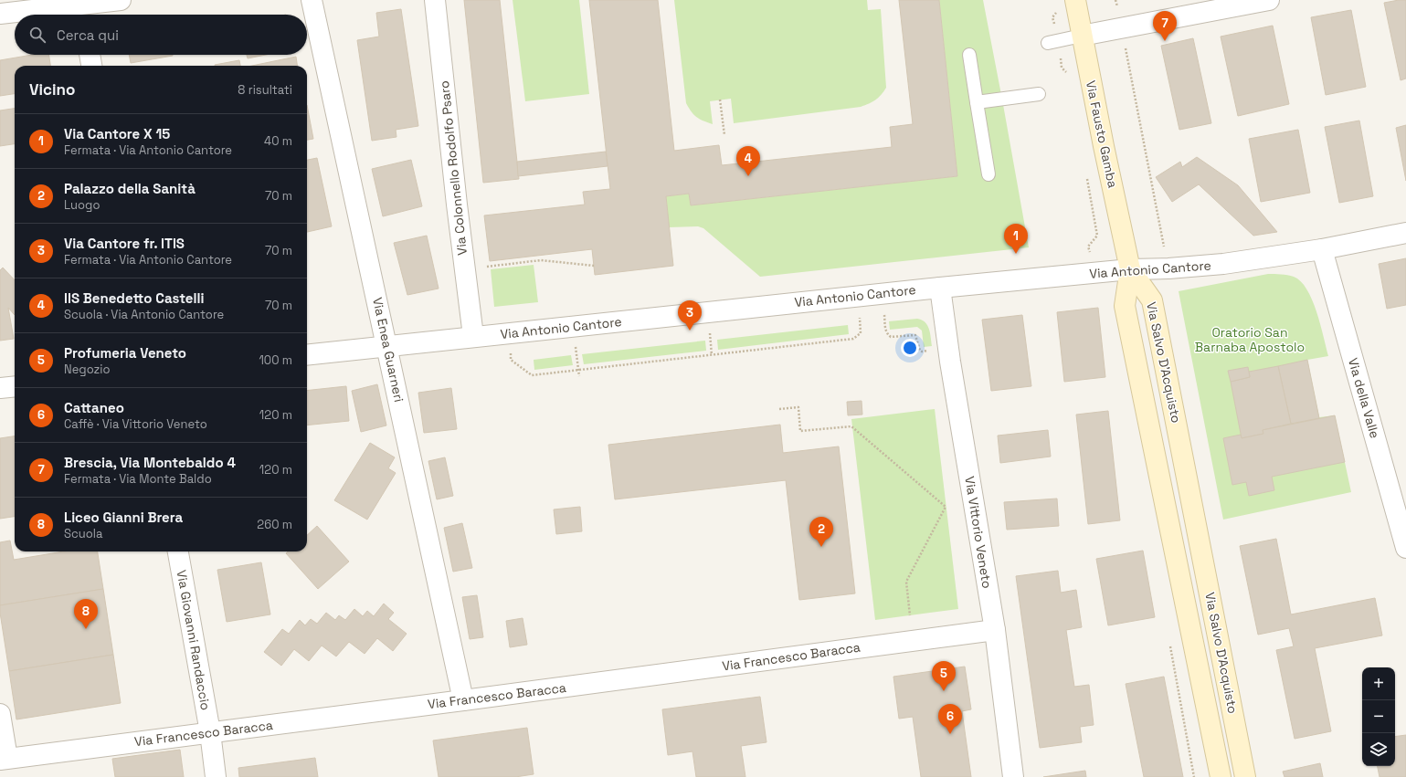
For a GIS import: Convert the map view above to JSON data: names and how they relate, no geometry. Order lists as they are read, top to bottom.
{
  "streets": {
    "street": [
      "Via Fausto Gamba",
      "Via Colonnello Rodolfo Psaro",
      "Via Antonio Cantore",
      "Via Enea Guarneri",
      "Via Salvo D'Acquisto",
      "Via della Valle",
      "Via Vittorio Veneto",
      "Via Giovanni Randaccio",
      "Via Francesco Baracca"
    ]
  },
  "crossings": [
    ["Via Fausto Gamba", "Via Antonio Cantore"],
    ["Via Fausto Gamba", "Via Salvo D'Acquisto"],
    ["Via Colonnello Rodolfo Psaro", "Via Antonio Cantore"],
    ["Via Antonio Cantore", "Via Enea Guarneri"],
    ["Via Antonio Cantore", "Via Salvo D'Acquisto"],
    ["Via Antonio Cantore", "Via della Valle"],
    ["Via Antonio Cantore", "Via Vittorio Veneto"],
    ["Via Enea Guarneri", "Via Francesco Baracca"],
    ["Via Vittorio Veneto", "Via Francesco Baracca"],
    ["Via Giovanni Randaccio", "Via Francesco Baracca"]
  ],
  "parks": ["Oratorio San Barnaba Apostolo"],
  "page": {
    "pins": [
      "7",
      "4",
      "1",
      "3",
      "2",
      "8",
      "5",
      "6"
    ],
    "search": "Cerca qui",
    "heading": ["Vicino", "8 risultati"],
    "list": [
      {
        "mark": "1",
        "name": "Via Cantore X 15",
        "note": "Fermata · Via Antonio Cantore",
        "value": "40 m"
      },
      {
        "mark": "2",
        "name": "Palazzo della Sanità",
        "note": "Luogo",
        "value": "70 m"
      },
      {
        "mark": "3",
        "name": "Via Cantore fr. ITIS",
        "note": "Fermata · Via Antonio Cantore",
        "value": "70 m"
      },
      {
        "mark": "4",
        "name": "IIS Benedetto Castelli",
        "note": "Scuola · Via Antonio Cantore",
        "value": "70 m"
      },
      {
        "mark": "5",
        "name": "Profumeria Veneto",
        "note": "Negozio",
        "value": "100 m"
      },
      {
        "mark": "6",
        "name": "Cattaneo",
        "note": "Caffè · Via Vittorio Veneto",
        "value": "120 m"
      },
      {
        "mark": "7",
        "name": "Brescia, Via Montebaldo 4",
        "note": "Fermata · Via Monte Baldo",
        "value": "120 m"
      },
      {
        "mark": "8",
        "name": "Liceo Gianni Brera",
        "note": "Scuola",
        "value": "260 m"
      }
    ],
    "map_buttons": ["+", "−"]
  }
}
